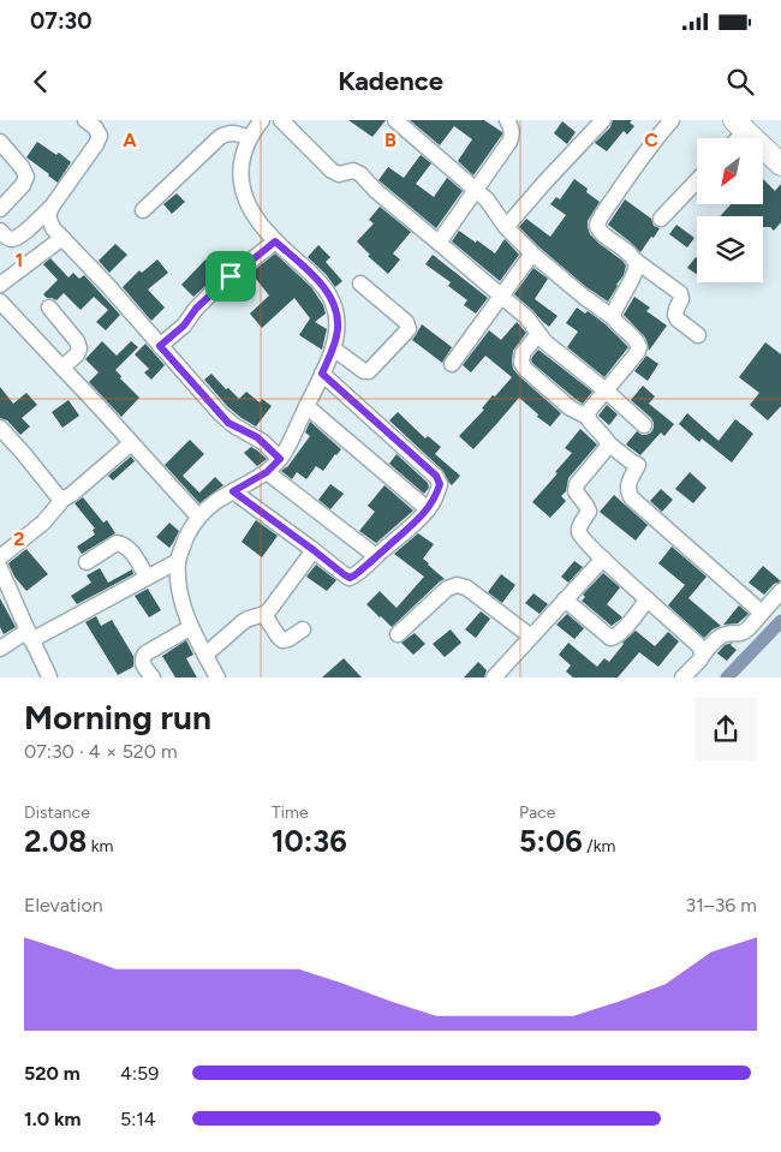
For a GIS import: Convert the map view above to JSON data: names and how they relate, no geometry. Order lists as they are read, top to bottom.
{
  "north": "bottom left",
  "page": {
    "status": "07:30",
    "header": "Kadence",
    "heading": ["Morning run", "07:30 · 4 × 520 m"],
    "stats": [
      ["Distance", "2.08 km"],
      ["Time", "10:36"],
      ["Pace", "5:06 /km"]
    ],
    "chart": ["Elevation", "31–36 m"],
    "list": [
      {
        "name": "520 m",
        "note": "4:59"
      },
      {
        "name": "1.0 km",
        "note": "5:14"
      }
    ]
  },
  "grid": {
    "columns": ["A", "B", "C"],
    "rows": ["1", "2"]
  }
}
